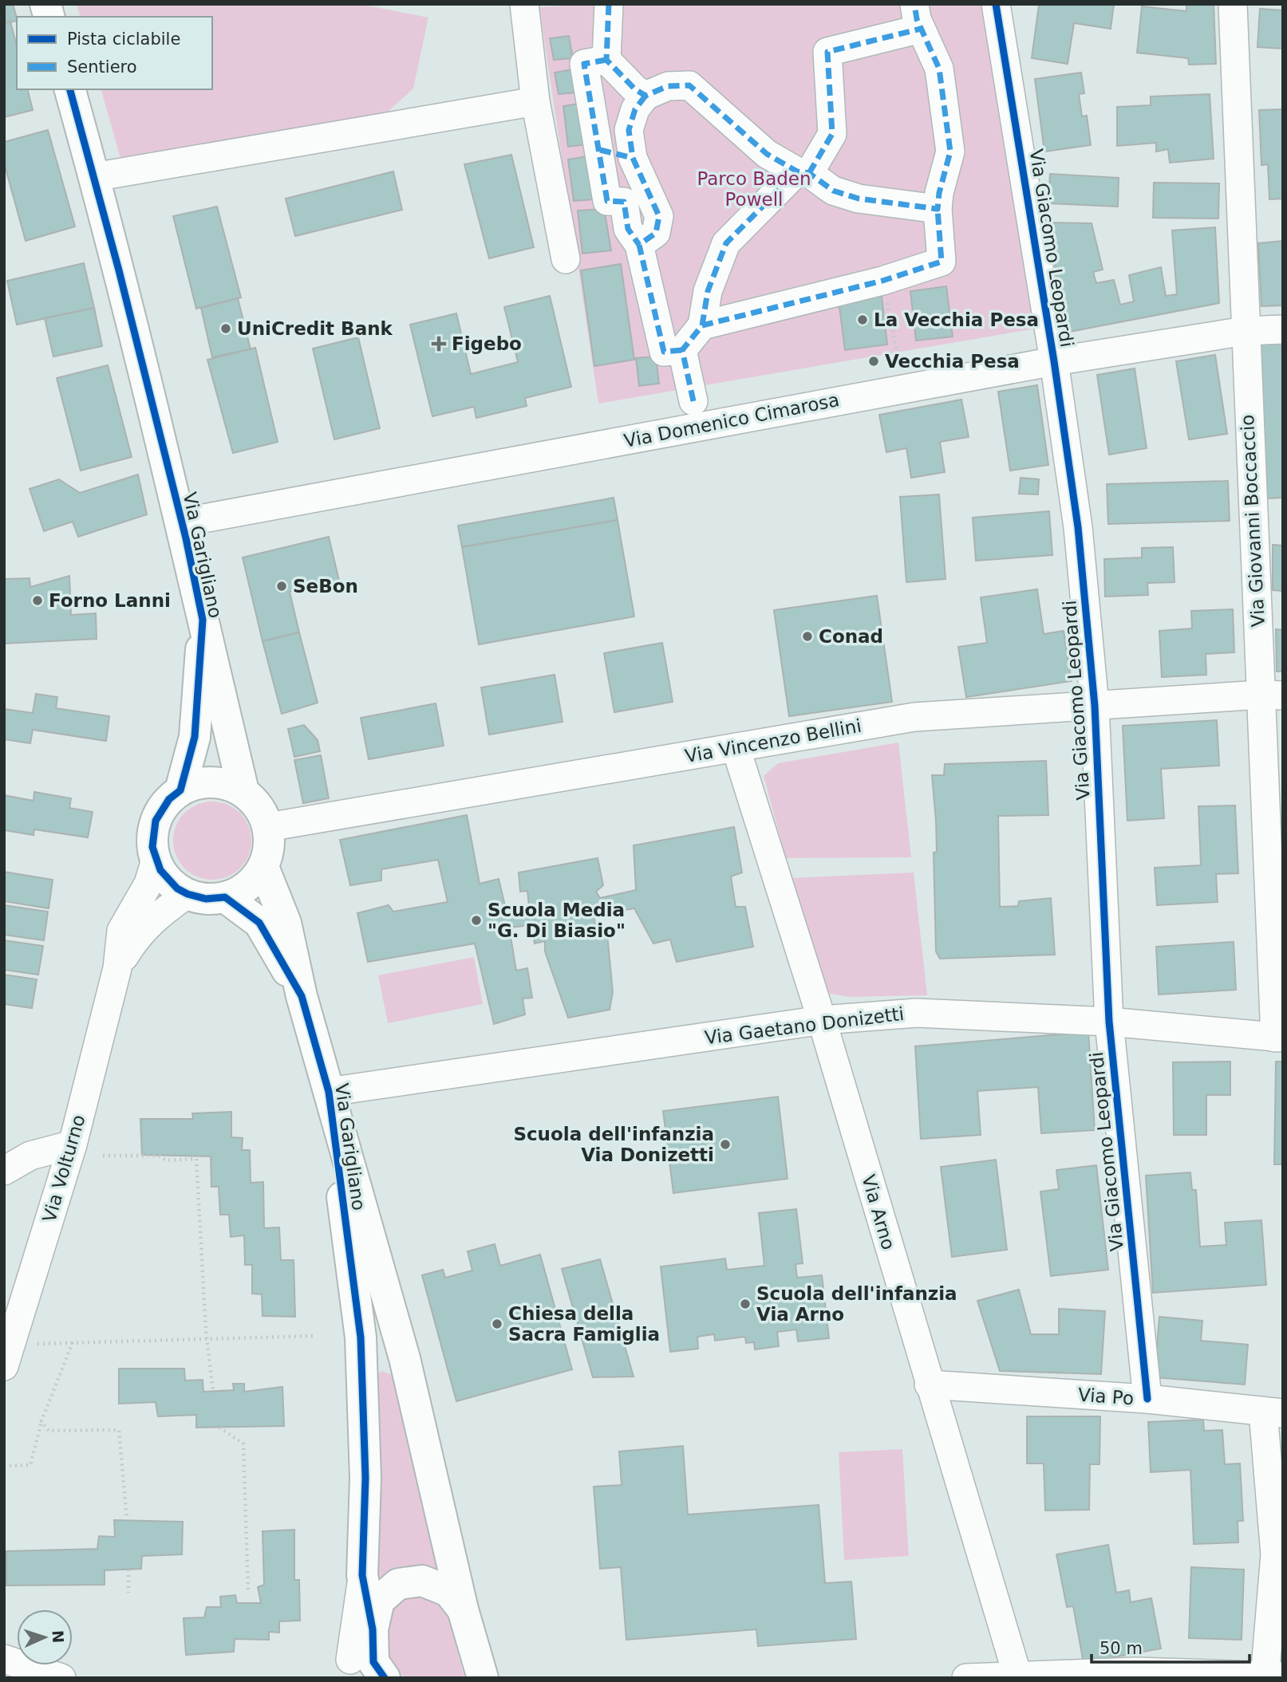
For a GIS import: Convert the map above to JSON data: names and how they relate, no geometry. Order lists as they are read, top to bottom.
{
  "streets": {
    "main road": ["Via Garigliano"],
    "street": [
      "Via Giacomo Leopardi",
      "Via Domenico Cimarosa",
      "Via Giovanni Boccaccio",
      "Via Vincenzo Bellini",
      "Via Gaetano Donizetti",
      "Via Volturno",
      "Via Arno",
      "Via Po"
    ]
  },
  "crossings": [
    ["Via Giacomo Leopardi", "Via Domenico Cimarosa"],
    ["Via Giacomo Leopardi", "Via Vincenzo Bellini"],
    ["Via Giacomo Leopardi", "Via Gaetano Donizetti"],
    ["Via Giacomo Leopardi", "Via Po"],
    ["Via Domenico Cimarosa", "Via Giovanni Boccaccio"],
    ["Via Domenico Cimarosa", "Via Garigliano"],
    ["Via Giovanni Boccaccio", "Via Vincenzo Bellini"],
    ["Via Giovanni Boccaccio", "Via Gaetano Donizetti"],
    ["Via Garigliano", "Via Vincenzo Bellini"],
    ["Via Garigliano", "Via Gaetano Donizetti"],
    ["Via Garigliano", "Via Volturno"],
    ["Via Vincenzo Bellini", "Via Volturno"],
    ["Via Vincenzo Bellini", "Via Arno"],
    ["Via Gaetano Donizetti", "Via Arno"],
    ["Via Arno", "Via Po"]
  ],
  "parks": ["Parco Baden Powell"],
  "places": {
    "other": [
      "La Vecchia Pesa",
      "UniCredit Bank",
      "Vecchia Pesa",
      "SeBon",
      "Forno Lanni",
      "Conad",
      "Scuola Media \"G. Di Biasio\"",
      "Scuola dell'infanzia Via Donizetti",
      "Scuola dell'infanzia Via Arno",
      "Chiesa della Sacra Famiglia"
    ],
    "health": ["Figebo"]
  },
  "legend": ["Pista ciclabile", "Sentiero"],
  "scale_bar": "50 m",
  "north": "right"
}
